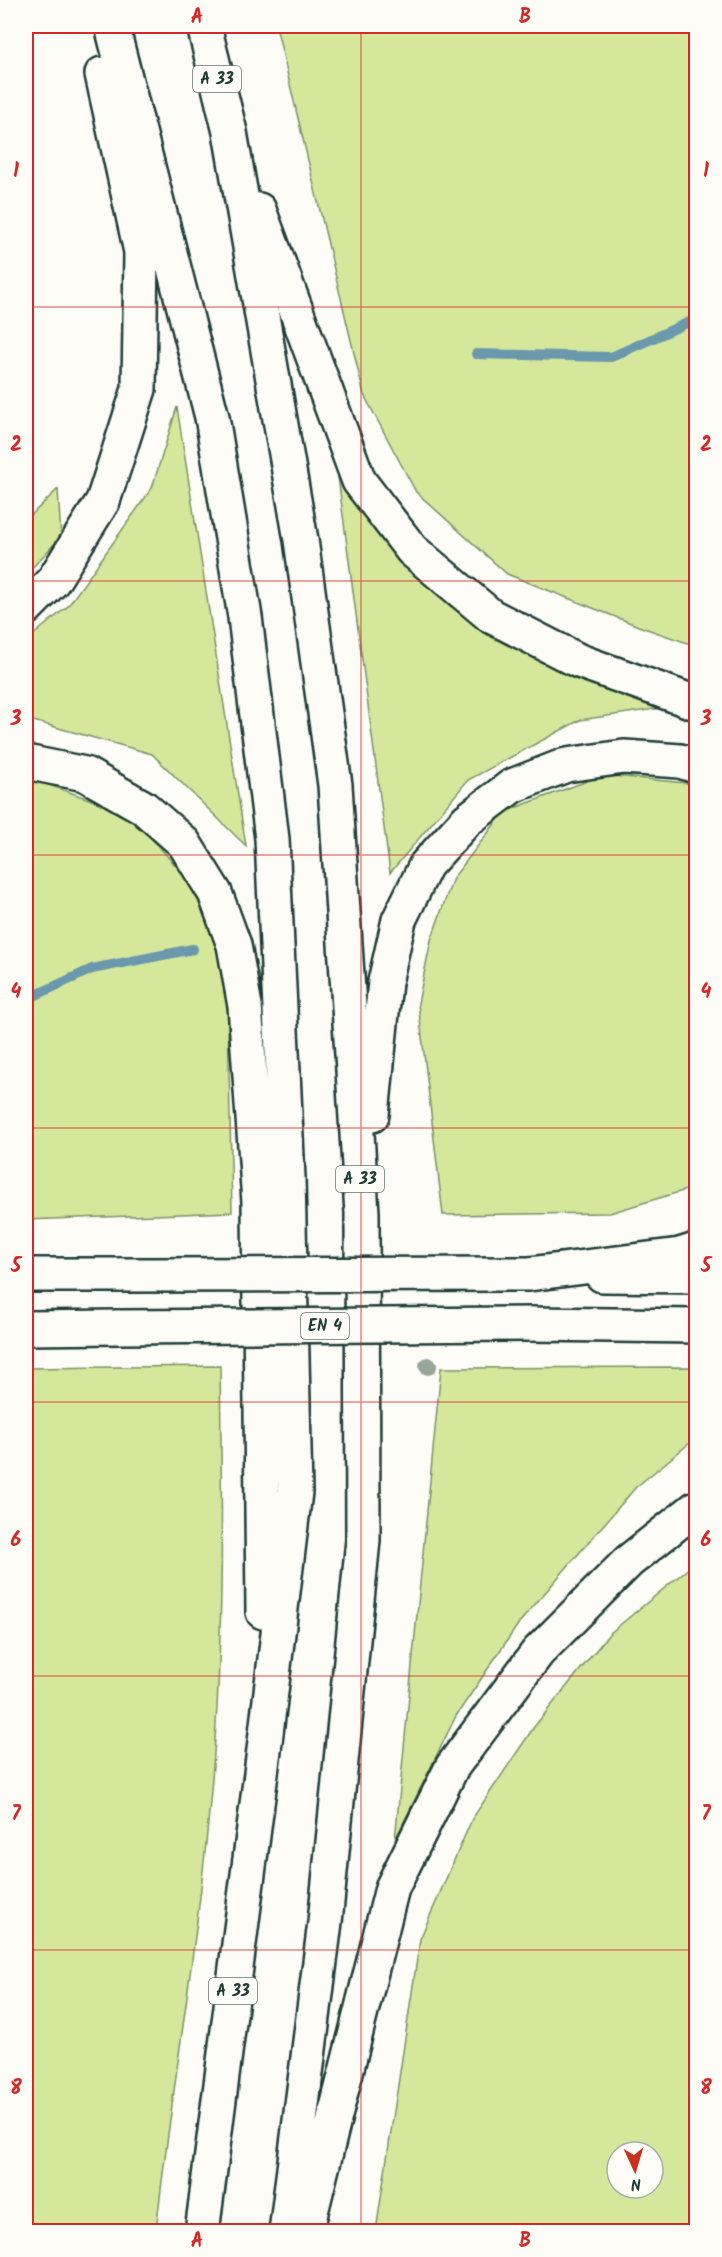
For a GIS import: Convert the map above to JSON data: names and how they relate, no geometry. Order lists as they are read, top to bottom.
{
  "streets": {
    "main road": ["A 33", "EN 4"]
  },
  "north": "bottom",
  "grid": {
    "columns": ["A", "B"],
    "rows": [
      "1",
      "2",
      "3",
      "4",
      "5",
      "6",
      "7",
      "8"
    ]
  }
}
